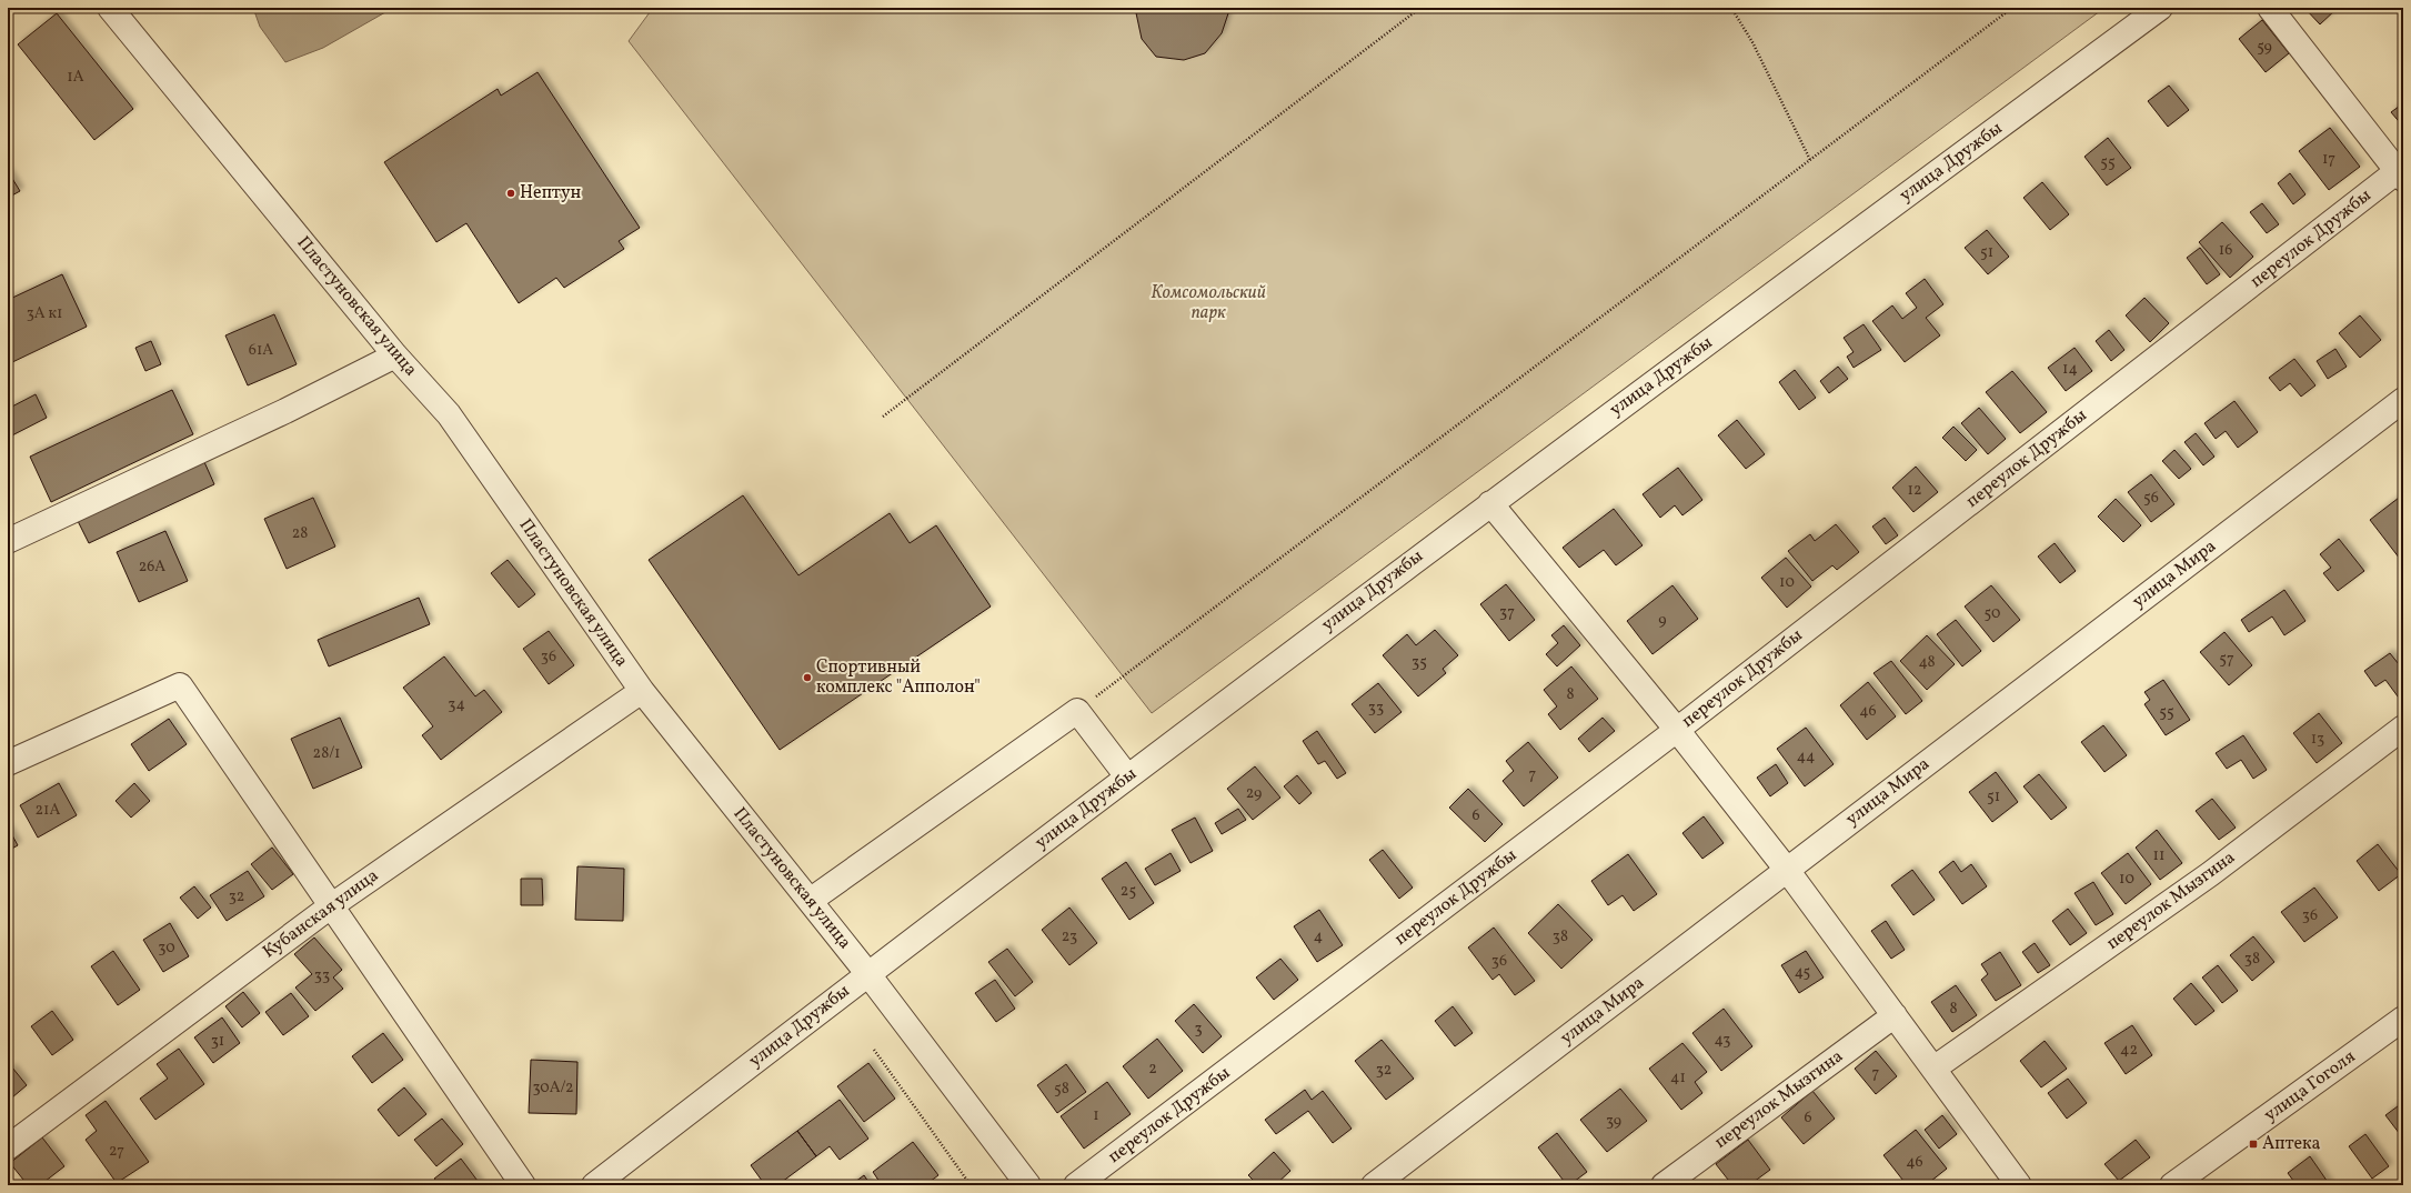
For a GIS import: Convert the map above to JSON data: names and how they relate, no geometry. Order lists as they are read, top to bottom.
{
  "streets": {
    "street": [
      "улица Дружбы",
      "переулок Дружбы",
      "Пластуновская улица",
      "улица Мира",
      "переулок Мызгина",
      "Кубанская улица",
      "улица Гоголя"
    ]
  },
  "crossings": [
    ["улица Дружбы", "Пластуновская улица"],
    ["Пластуновская улица", "Кубанская улица"]
  ],
  "parks": ["Комсомольский парк"],
  "places": {
    "other": ["Нептун", "Спортивный комплекс \"Апполон\""],
    "transit": ["Аптека"]
  },
  "house_numbers": [
    "59",
    "1А",
    "17",
    "55",
    "16",
    "51",
    "3А к1",
    "61А",
    "14",
    "12",
    "56",
    "28",
    "26А",
    "10",
    "37",
    "50",
    "9",
    "36",
    "57",
    "35",
    "48",
    "8",
    "34",
    "33",
    "46",
    "55",
    "13",
    "28/1",
    "44",
    "7",
    "29",
    "51",
    "21А",
    "6",
    "11",
    "10",
    "25",
    "32",
    "36",
    "23",
    "4",
    "38",
    "30",
    "38",
    "36",
    "45",
    "33",
    "8",
    "3",
    "43",
    "31",
    "42",
    "2",
    "32",
    "7",
    "41",
    "30А/2",
    "58",
    "1",
    "6",
    "39",
    "27",
    "46"
  ]
}
